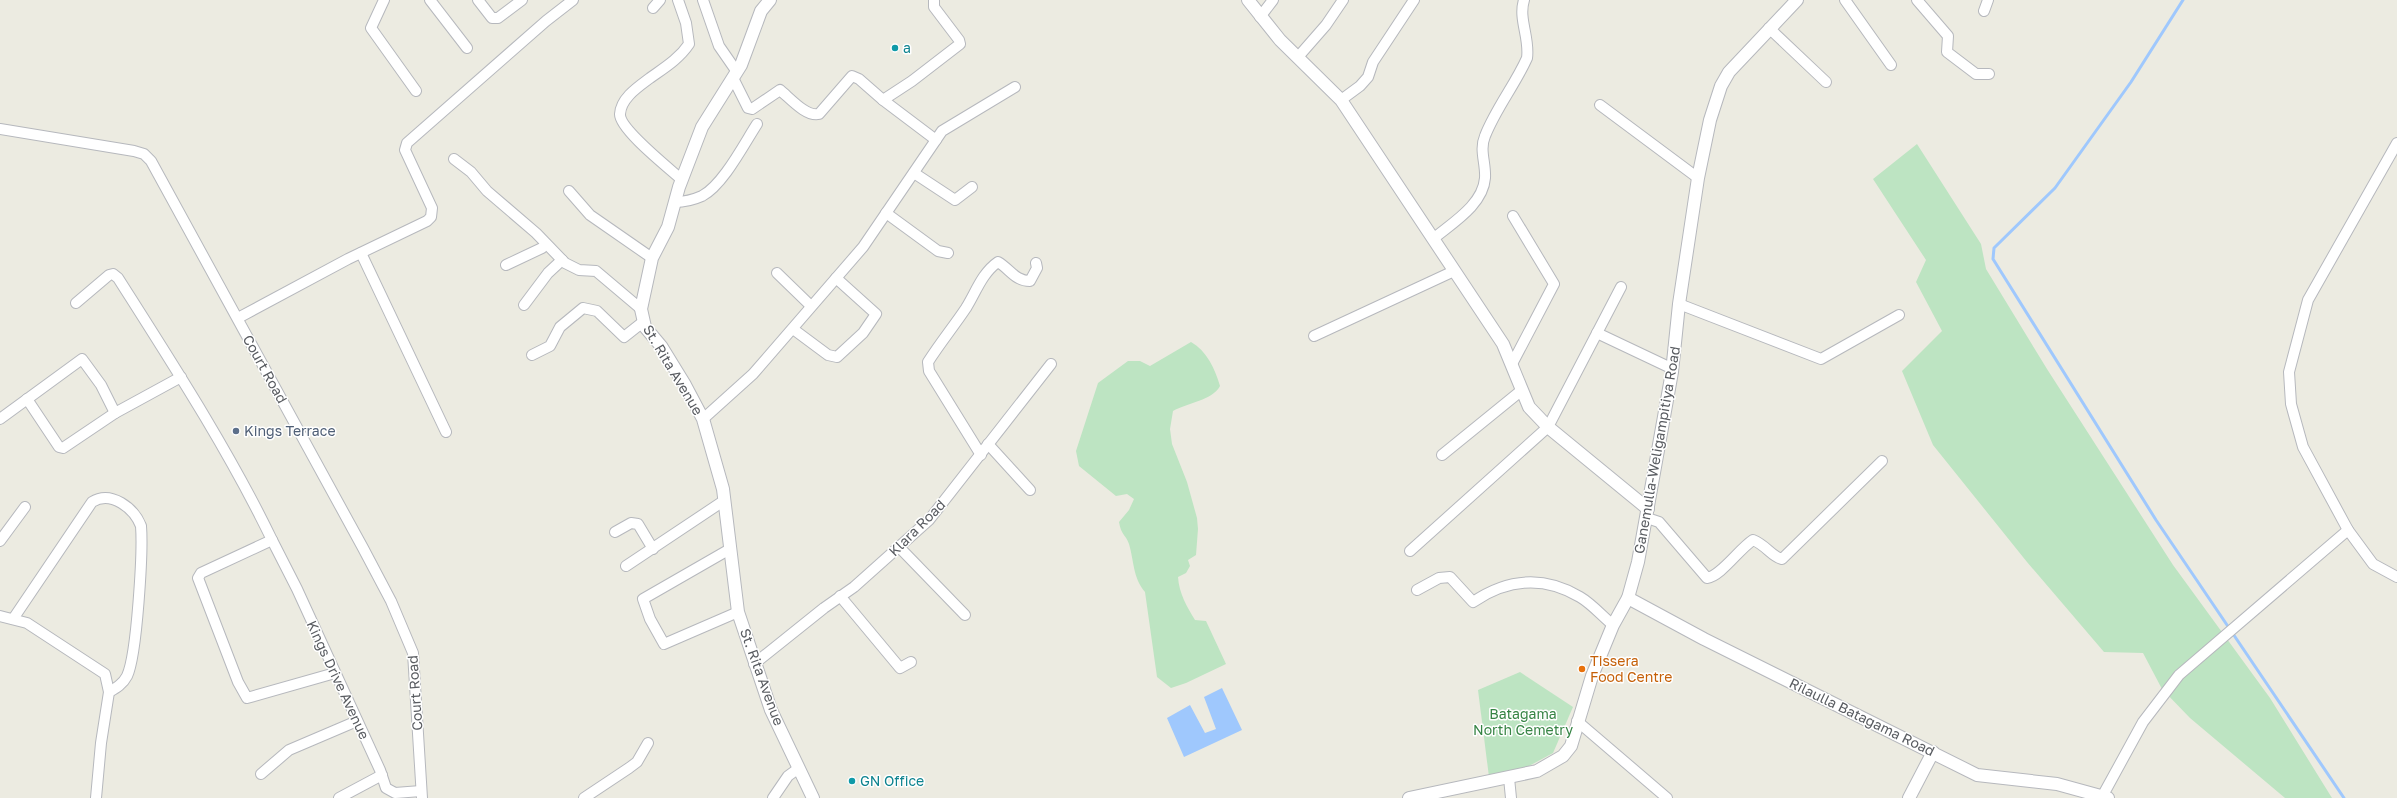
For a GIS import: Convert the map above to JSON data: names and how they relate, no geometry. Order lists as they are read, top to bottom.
{
  "streets": {
    "street": [
      "Court Road",
      "St. Rita Avenue",
      "Ganemulla-Weligampitiya Road",
      "Klara Road",
      "Kings Drive Avenue",
      "Rilaulla Batagama Road"
    ]
  },
  "crossings": [
    ["Court Road", "Kings Drive Avenue"],
    ["St. Rita Avenue", "Klara Road"],
    ["Ganemulla-Weligampitiya Road", "Rilaulla Batagama Road"]
  ],
  "parks": ["Batagama North Cemetry"],
  "places": [
    "a",
    "Kings Terrace",
    "Tissera Food Centre",
    "GN Office"
  ]
}
